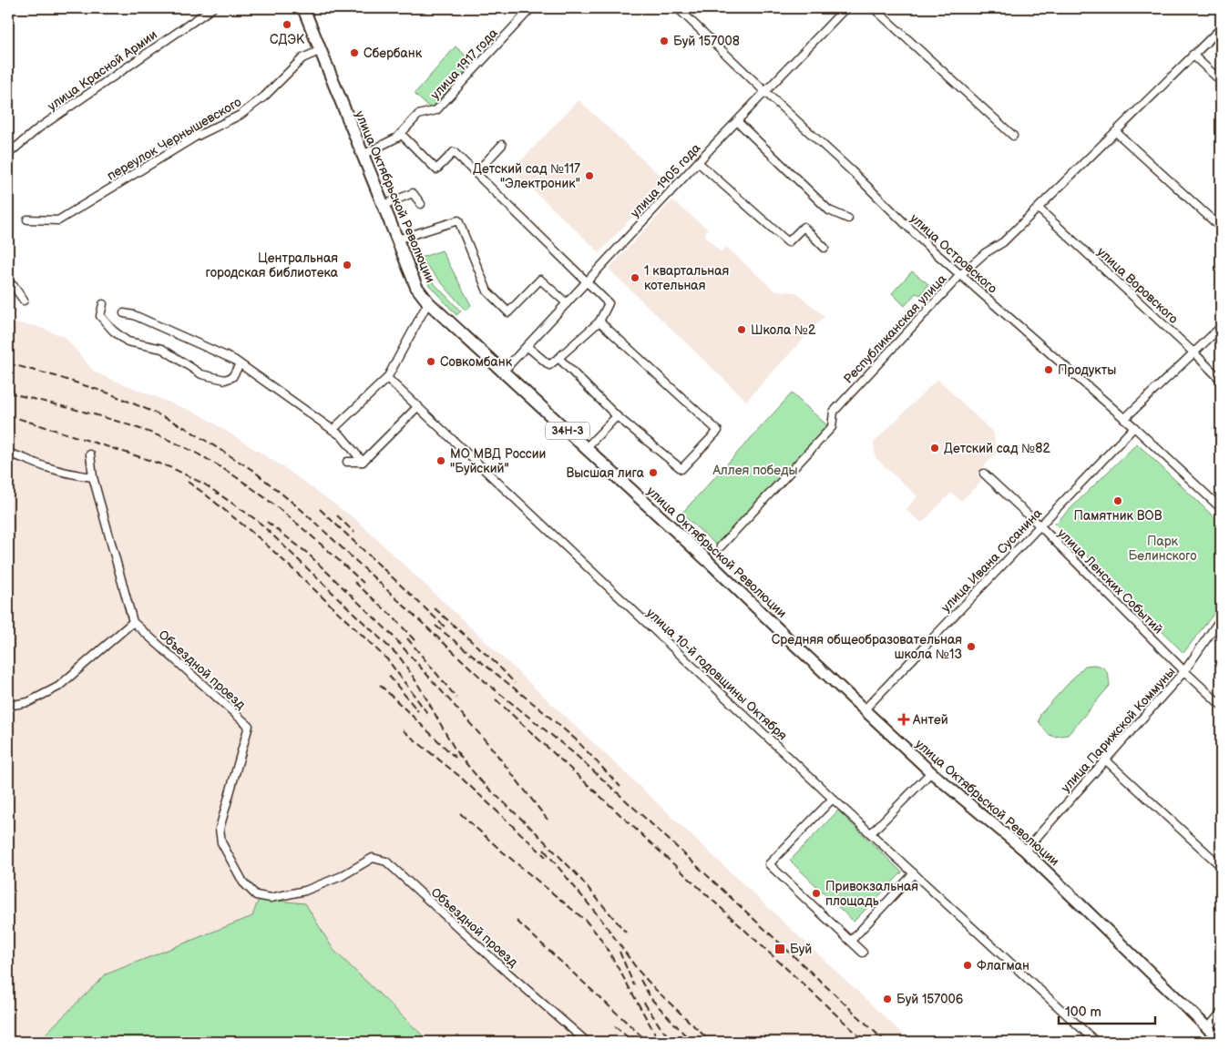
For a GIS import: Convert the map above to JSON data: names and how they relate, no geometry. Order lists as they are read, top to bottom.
{
  "streets": {
    "main road": ["улица Октябрьской Революции", "34Н-3"],
    "street": [
      "улица 1917 года",
      "улица Красной Армии",
      "переулок Чернышевского",
      "улица 1905 года",
      "улица Островского",
      "улица Воровского",
      "Республиканская улица",
      "улица Ивана Сусанина",
      "улица Ленских Событий",
      "Объездной проезд",
      "улица 10-й годовщины Октября",
      "улица Парижской Коммуны"
    ]
  },
  "crossings": [
    ["улица 1917 года", "улица Октябрьской Революции"],
    ["переулок Чернышевского", "улица Октябрьской Революции"],
    ["улица 1905 года", "улица Октябрьской Революции"],
    ["улица 1905 года", "улица Островского"],
    ["улица Октябрьской Революции", "улица Ивана Сусанина"],
    ["улица Октябрьской Революции", "улица Парижской Коммуны"],
    ["улица Островского", "Республиканская улица"],
    ["улица Островского", "улица Ивана Сусанина"],
    ["улица Воровского", "Республиканская улица"],
    ["улица Ивана Сусанина", "улица Ленских Событий"],
    ["улица Ленских Событий", "улица Парижской Коммуны"]
  ],
  "parks": ["Аллея победы", "Парк Белинского"],
  "places": {
    "other": [
      "СДЭК",
      "Буй 157008",
      "Сбербанк",
      "Детский сад №117 \"Электроник\"",
      "Центральная городская библиотека",
      "1 квартальная котельная",
      "Школа №2",
      "Совкомбанк",
      "Продукты",
      "Детский сад №82",
      "МО МВД России \"Буйский\"",
      "Высшая лига",
      "Памятник ВОВ",
      "Средняя общеобразовательная школа №13",
      "Привокзальная площадь",
      "Флагман",
      "Буй 157006"
    ],
    "health": ["Антей"],
    "transit": ["Буй"]
  },
  "scale_bar": "100 m"
}
